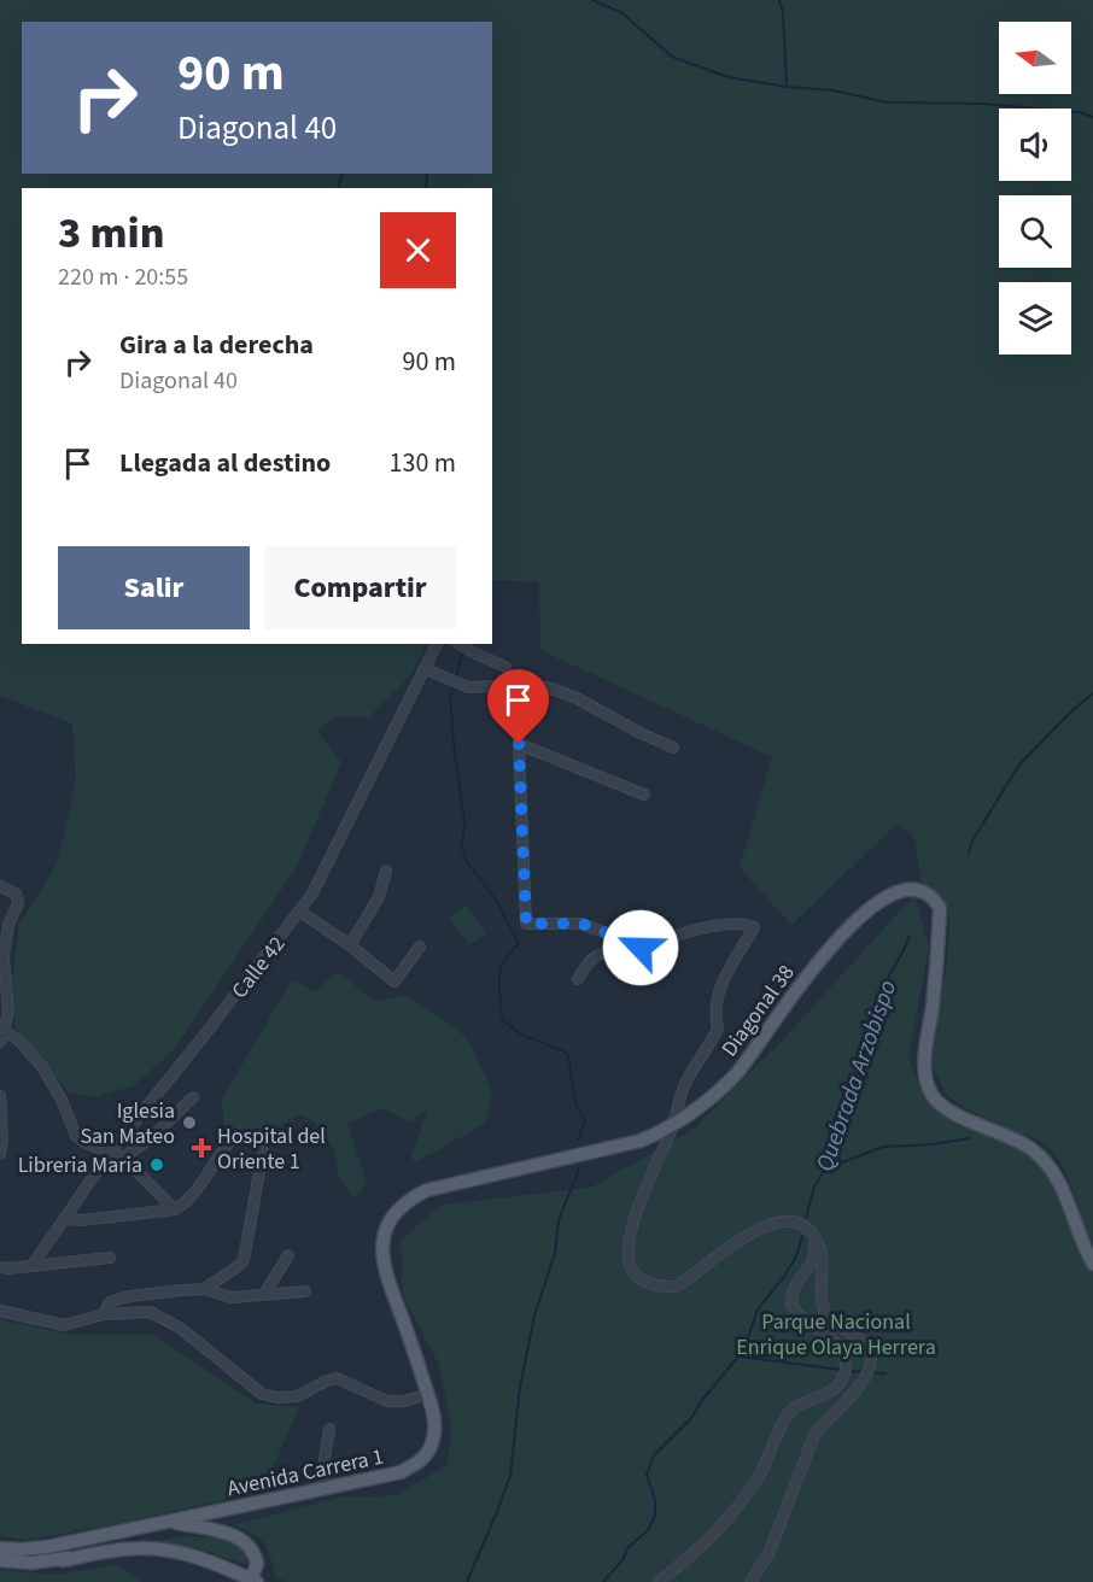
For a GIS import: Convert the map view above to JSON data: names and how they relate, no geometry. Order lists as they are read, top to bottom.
{
  "streets": {
    "main road": ["Diagonal 38", "Avenida Carrera 1"],
    "street": ["Calle 42"]
  },
  "crossings": [
    ["Diagonal 38", "Avenida Carrera 1"]
  ],
  "water": ["Quebrada Arzobispo"],
  "parks": ["Parque Nacional Enrique Olaya Herrera"],
  "places": {
    "other": ["Iglesia San Mateo", "Libreria Maria"],
    "health": ["Hospital del Oriente 1"]
  },
  "north": "left",
  "page": {
    "turn": ["90 m", "Diagonal 40"],
    "heading": ["3 min", "220 m · 20:55"],
    "list": [
      {
        "name": "Gira a la derecha",
        "note": "Diagonal 40",
        "value": "90 m"
      },
      {
        "name": "Llegada al destino",
        "value": "130 m"
      }
    ],
    "buttons": ["Salir", "Compartir"]
  }
}
